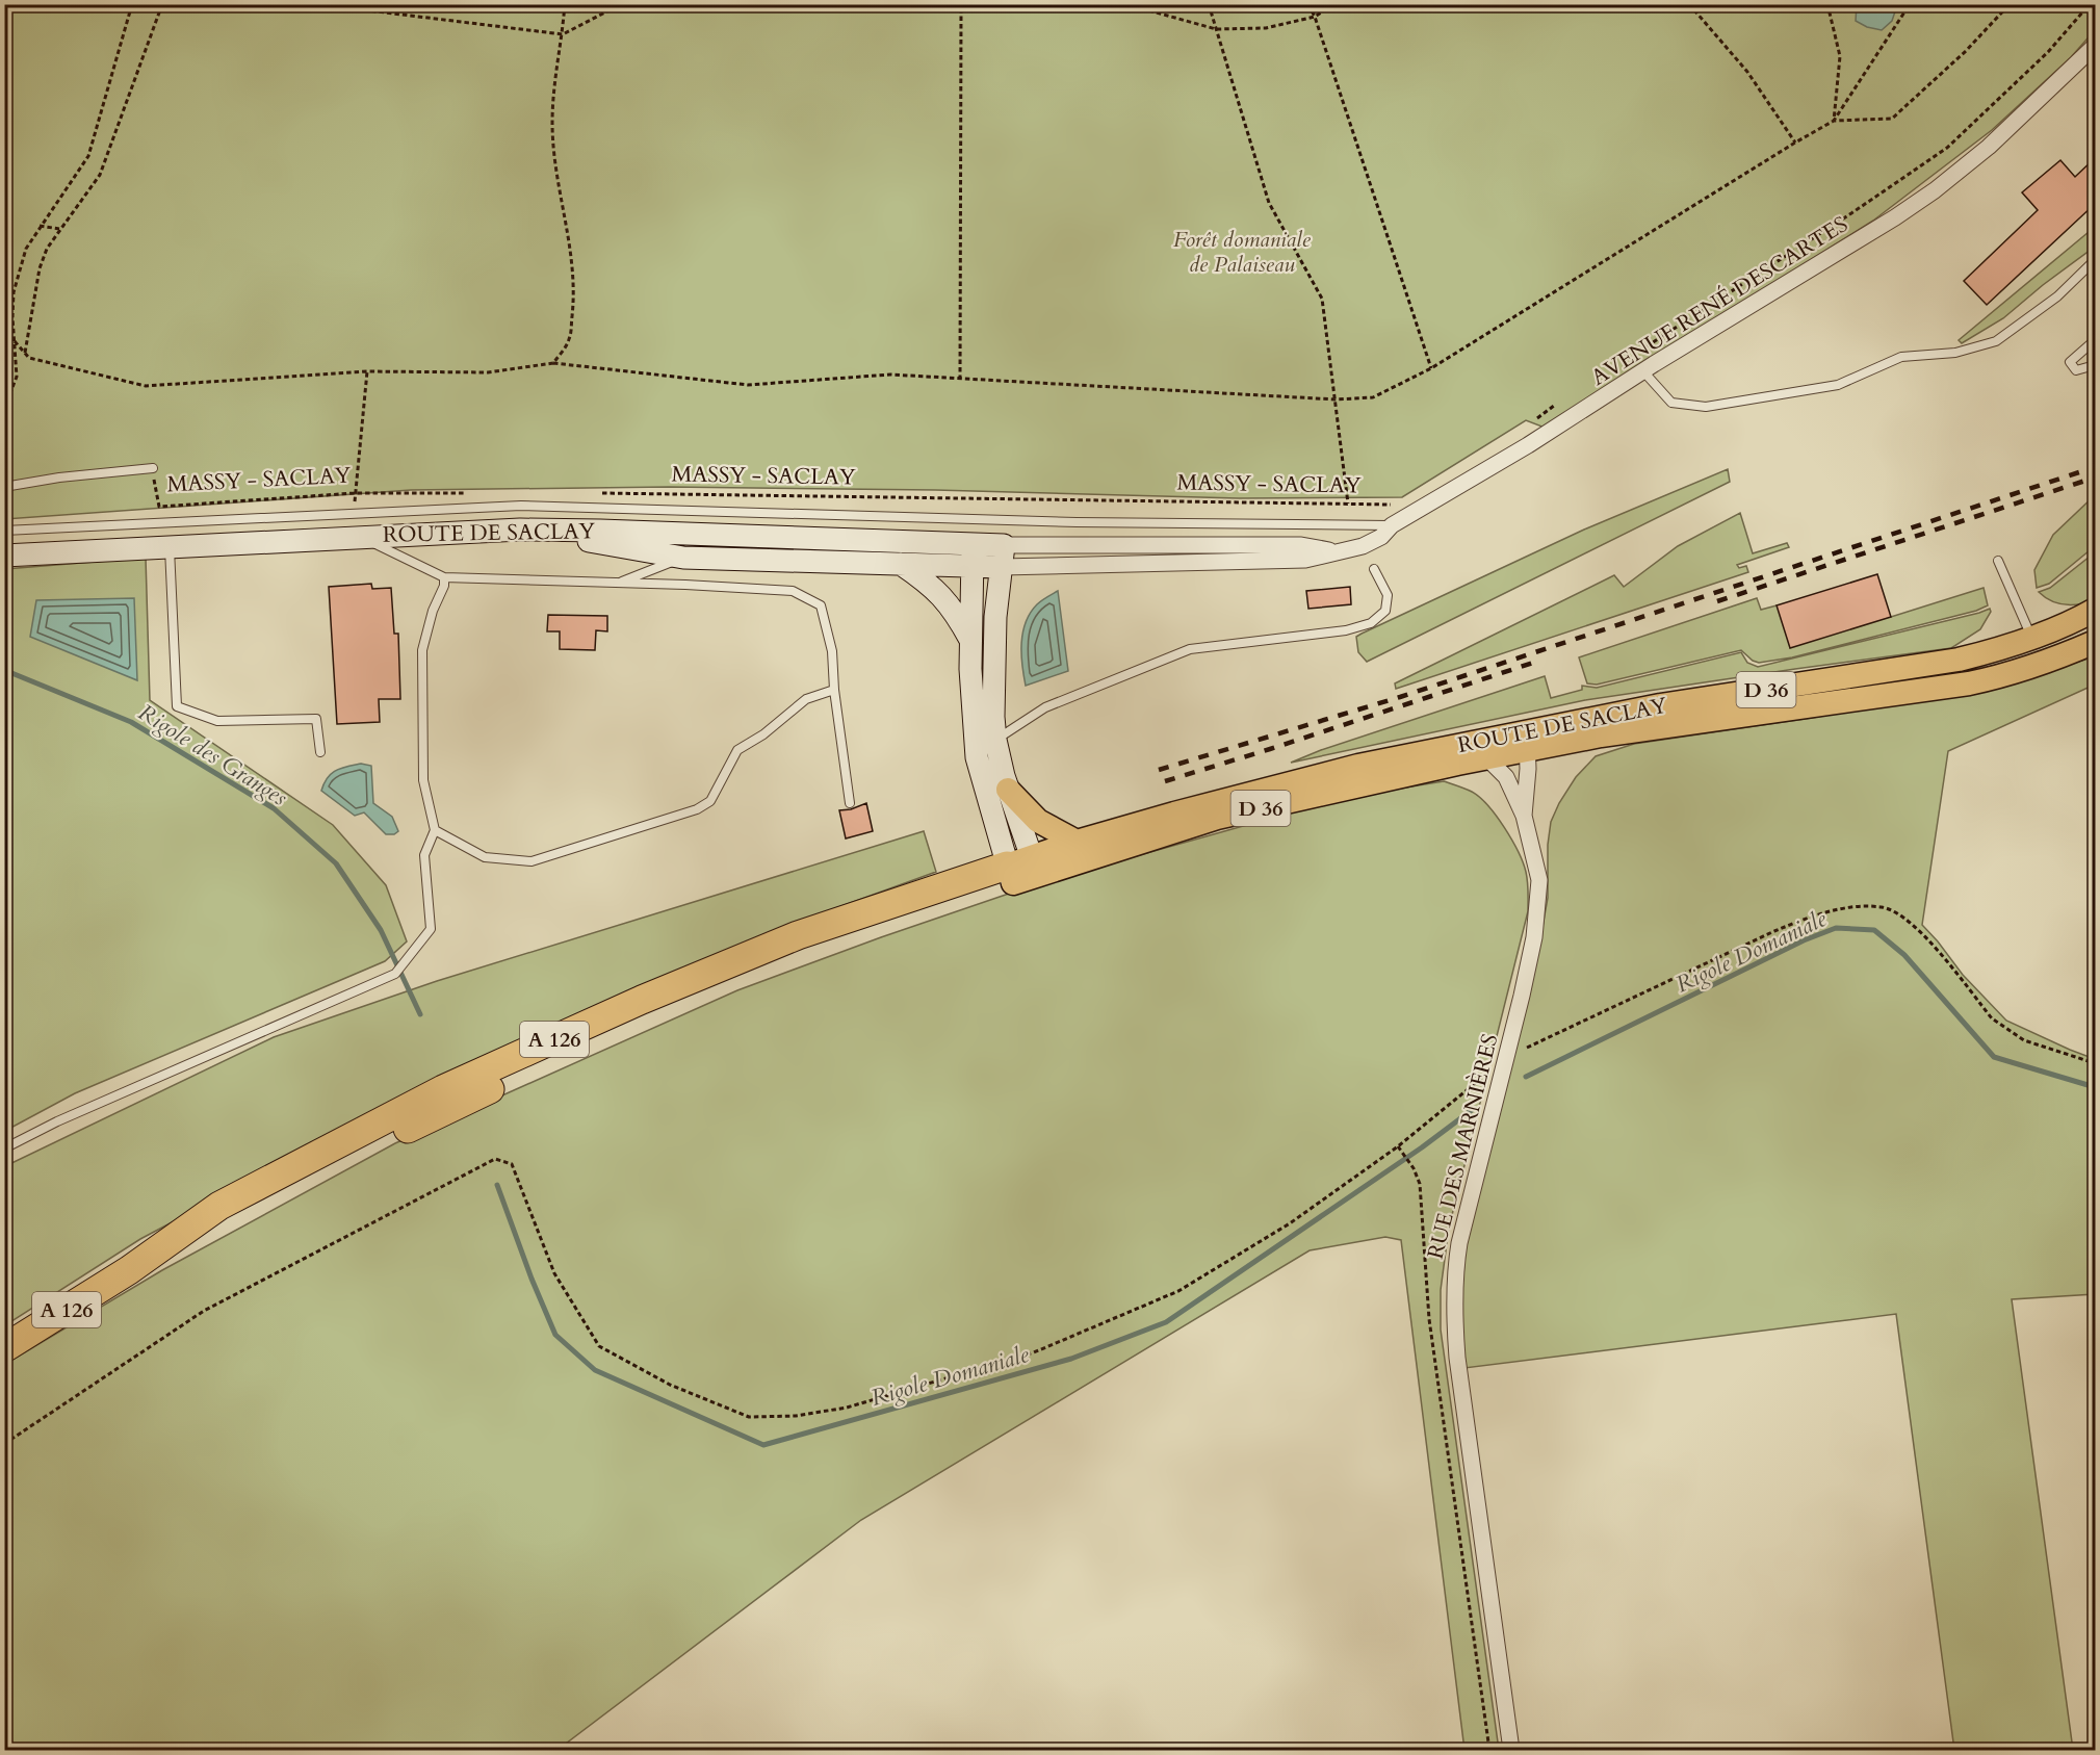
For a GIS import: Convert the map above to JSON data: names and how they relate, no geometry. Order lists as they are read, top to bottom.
{
  "streets": {
    "highway": ["A 126"],
    "main road": ["ROUTE DE SACLAY", "D 36"],
    "street": ["AVENUE RENÉ DESCARTES", "RUE DES MARNIÈRES"],
    "lane": ["MASSY - SACLAY"]
  },
  "crossings": [
    ["ROUTE DE SACLAY", "A 126"],
    ["ROUTE DE SACLAY", "RUE DES MARNIÈRES"]
  ],
  "water": ["Rigole des Granges", "Rigole Domaniale"],
  "parks": ["Forêt domaniale de Palaiseau"]
}
